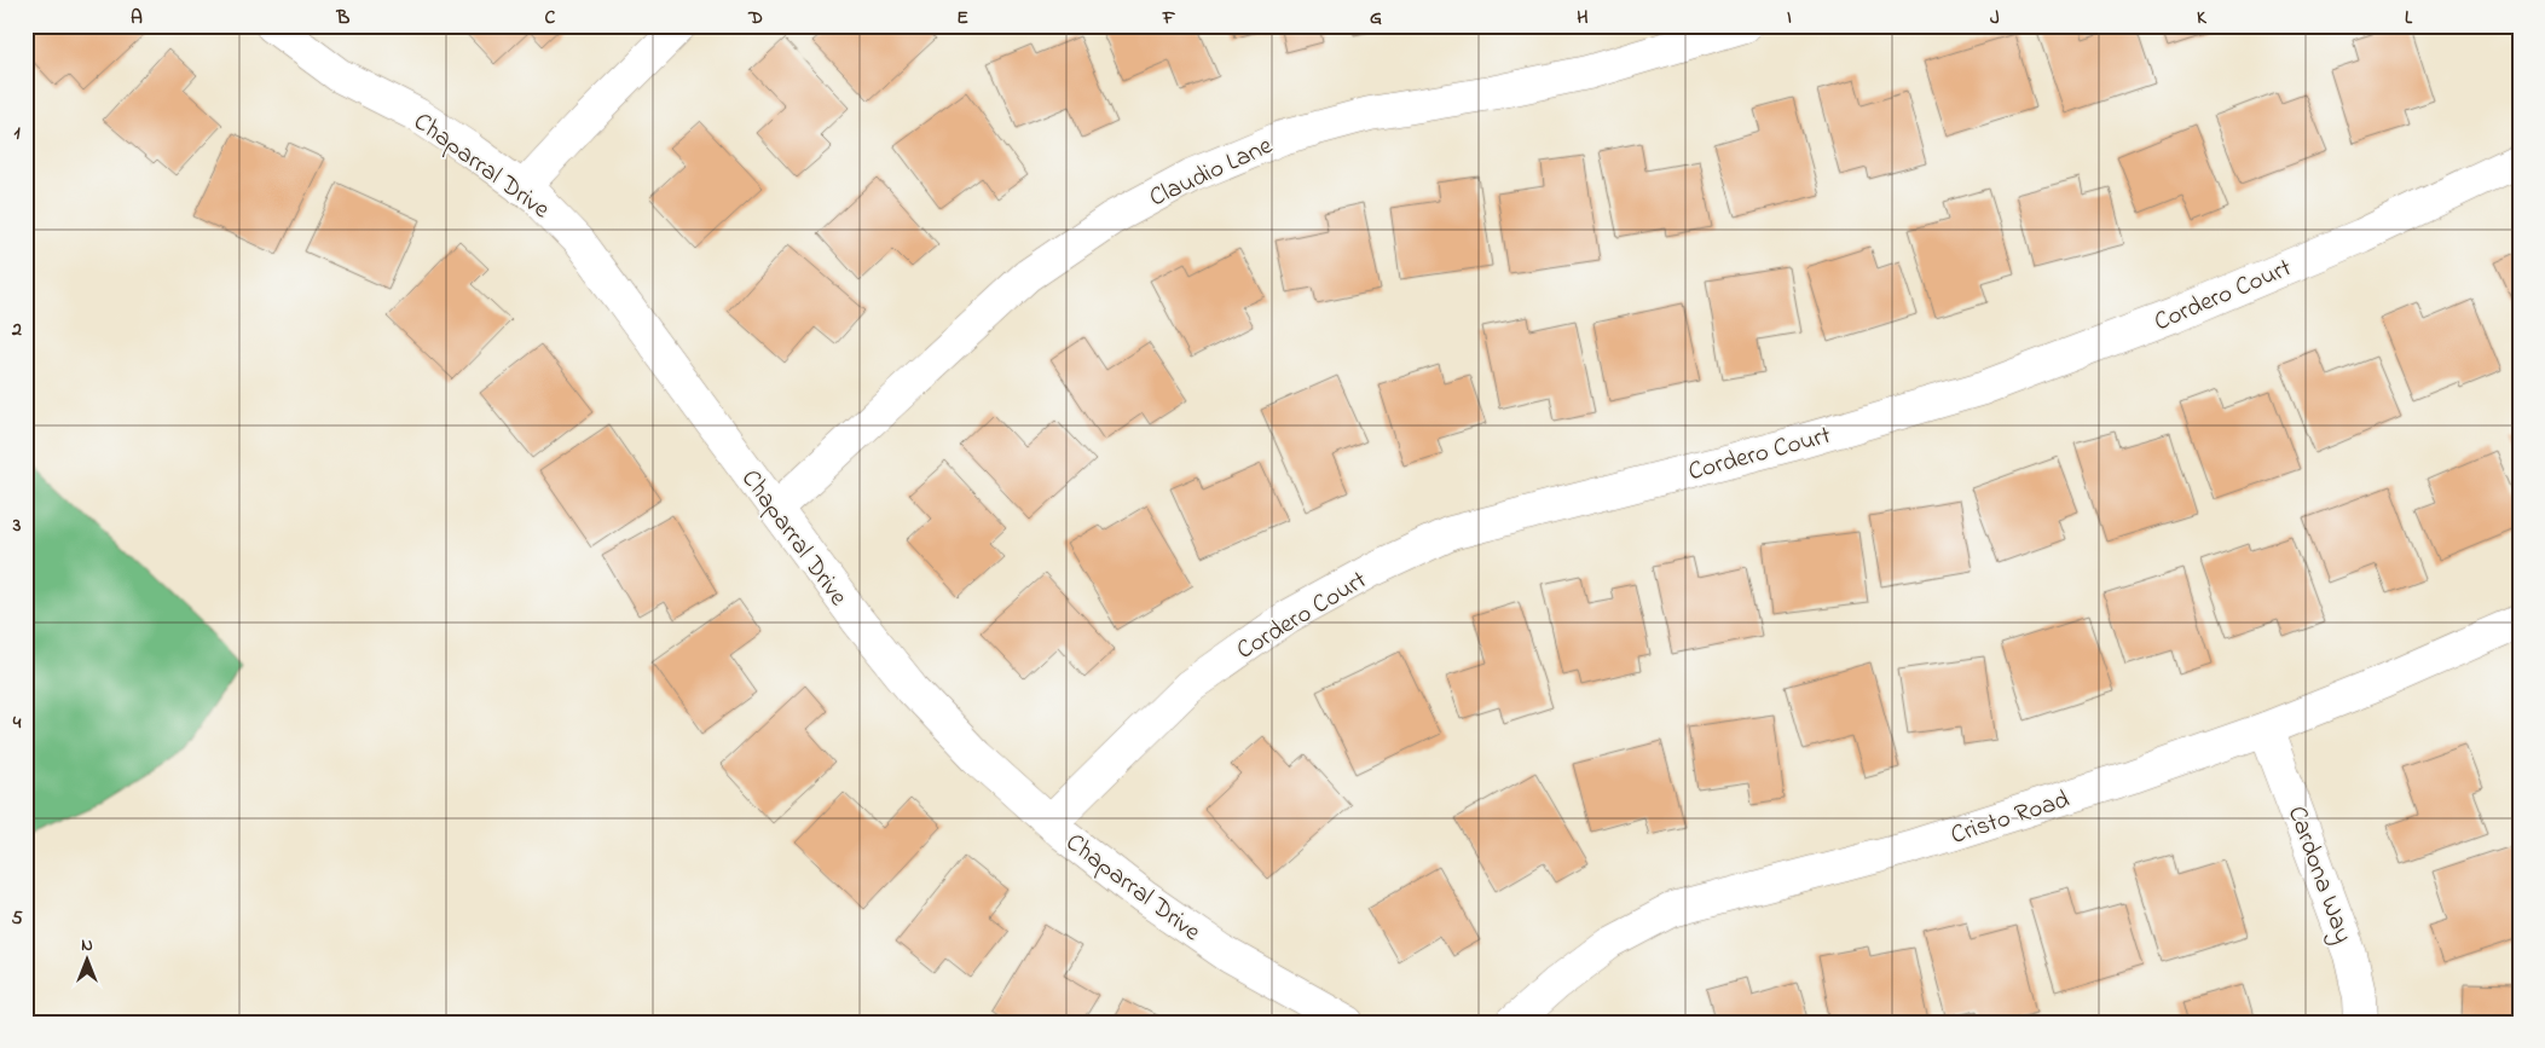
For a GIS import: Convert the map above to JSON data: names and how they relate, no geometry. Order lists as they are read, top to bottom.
{
  "streets": {
    "street": [
      "Chaparral Drive",
      "Claudio Lane",
      "Cordero Court",
      "Cristo Road",
      "Cardona Way"
    ]
  },
  "crossings": [
    ["Chaparral Drive", "Claudio Lane"],
    ["Chaparral Drive", "Cordero Court"],
    ["Cristo Road", "Cardona Way"]
  ],
  "north": "top",
  "grid": {
    "columns": [
      "A",
      "B",
      "C",
      "D",
      "E",
      "F",
      "G",
      "H",
      "I",
      "J",
      "K",
      "L"
    ],
    "rows": [
      "1",
      "2",
      "3",
      "4",
      "5"
    ]
  }
}
